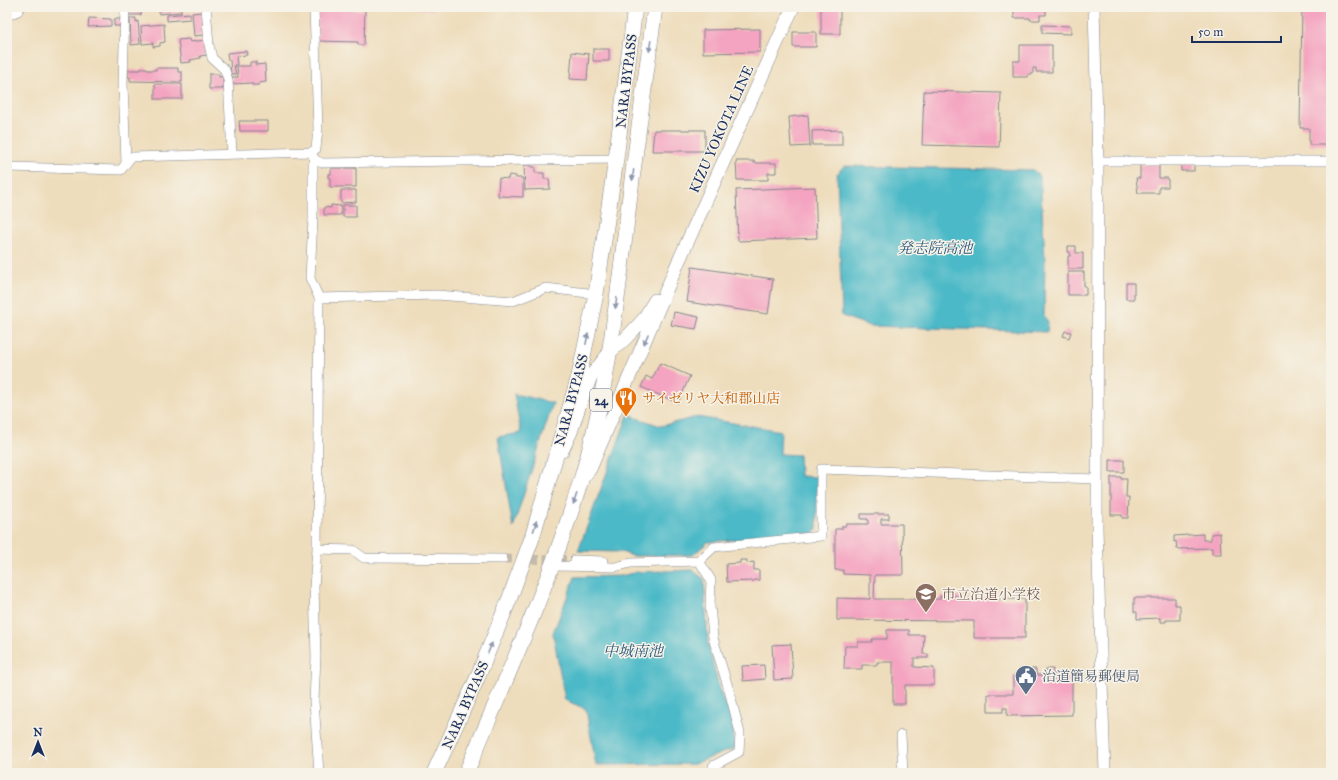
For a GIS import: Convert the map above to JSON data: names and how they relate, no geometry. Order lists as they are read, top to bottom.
{
  "streets": {
    "highway": ["NARA BYPASS", "24"],
    "main road": ["KIZU YOKOTA LINE"]
  },
  "crossings": [
    ["NARA BYPASS", "KIZU YOKOTA LINE"]
  ],
  "water": ["発志院高池", "中城南池"],
  "places": {
    "restaurant": ["サイゼリヤ大和郡山店"],
    "school or university": ["市立治道小学校"],
    "public building": ["治道簡易郵便局"]
  },
  "scale_bar": "50 m",
  "north": "top"
}
